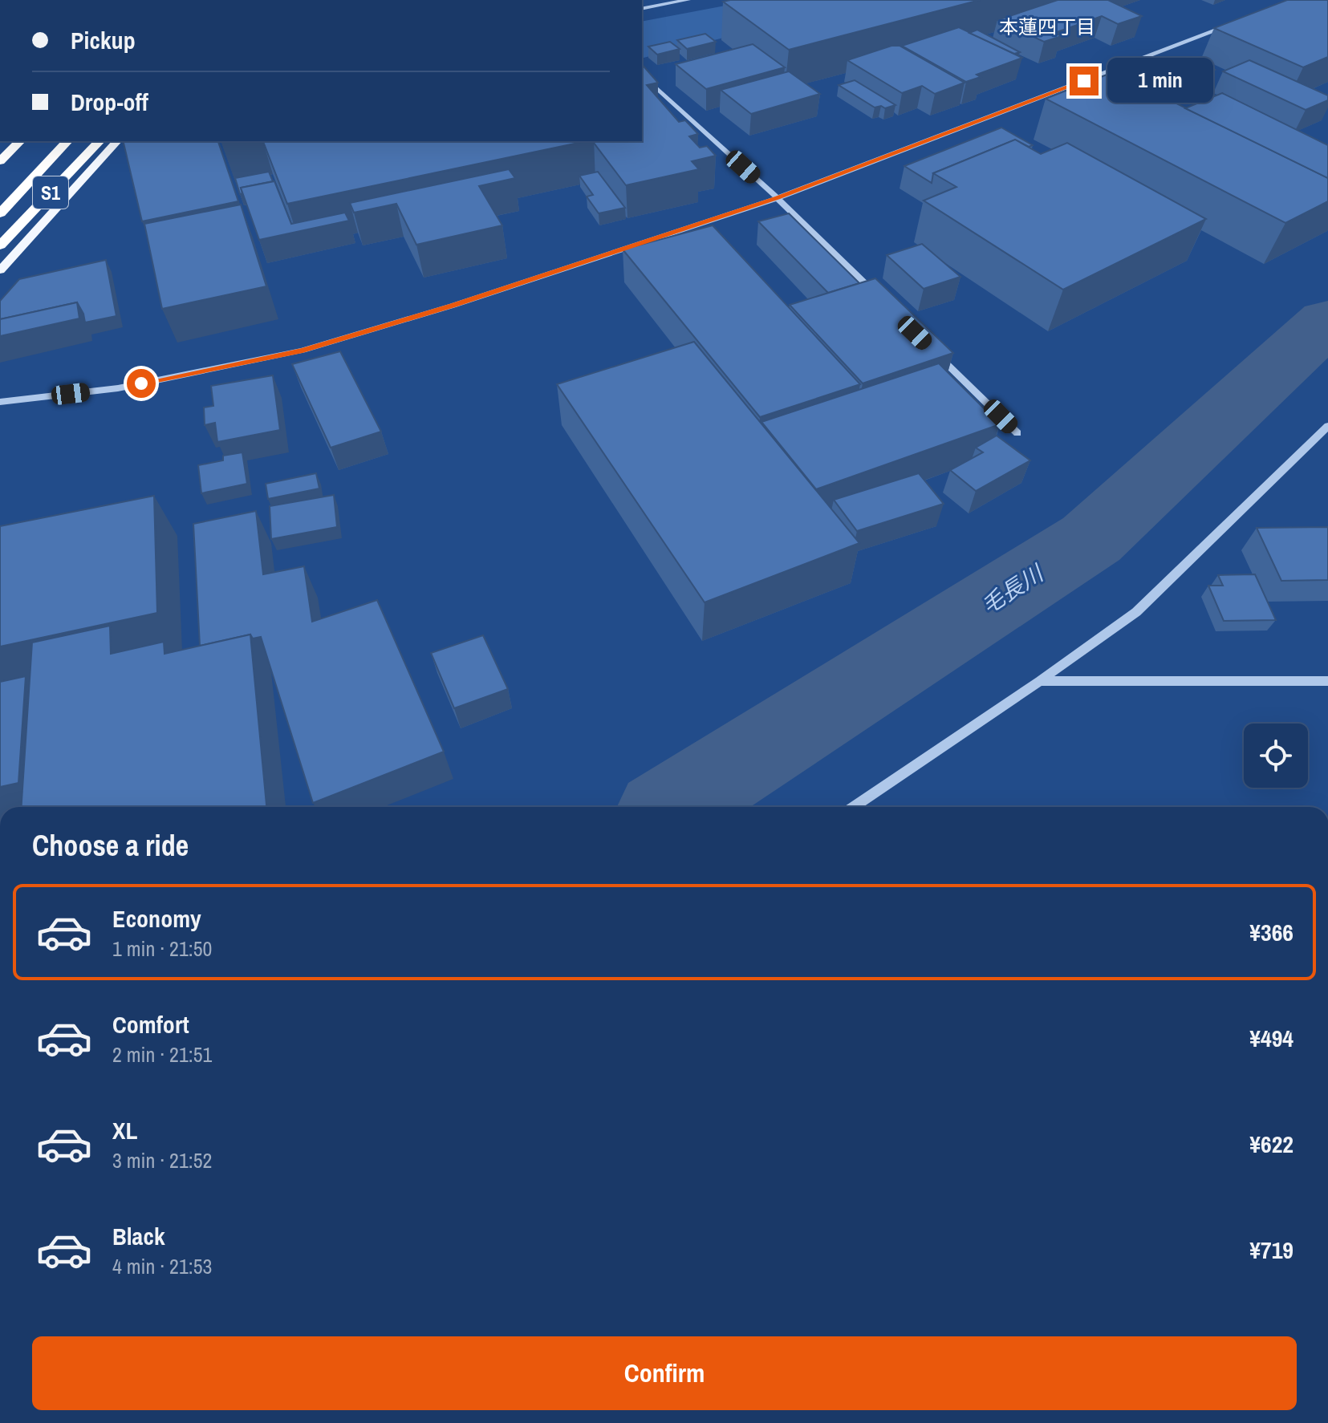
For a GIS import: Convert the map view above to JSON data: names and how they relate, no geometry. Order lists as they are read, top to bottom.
{
  "streets": {
    "highway": ["S1"]
  },
  "districts": ["本蓮四丁目"],
  "water": ["毛長川"],
  "page": {
    "banner": ["Pickup", "Drop-off"],
    "bubble": "1 min",
    "heading": "Choose a ride",
    "list": [
      {
        "name": "Economy",
        "note": "1 min · 21:50",
        "value": "¥366"
      },
      {
        "name": "Comfort",
        "note": "2 min · 21:51",
        "value": "¥494"
      },
      {
        "name": "XL",
        "note": "3 min · 21:52",
        "value": "¥622"
      },
      {
        "name": "Black",
        "note": "4 min · 21:53",
        "value": "¥719"
      }
    ],
    "buttons": "Confirm"
  }
}
